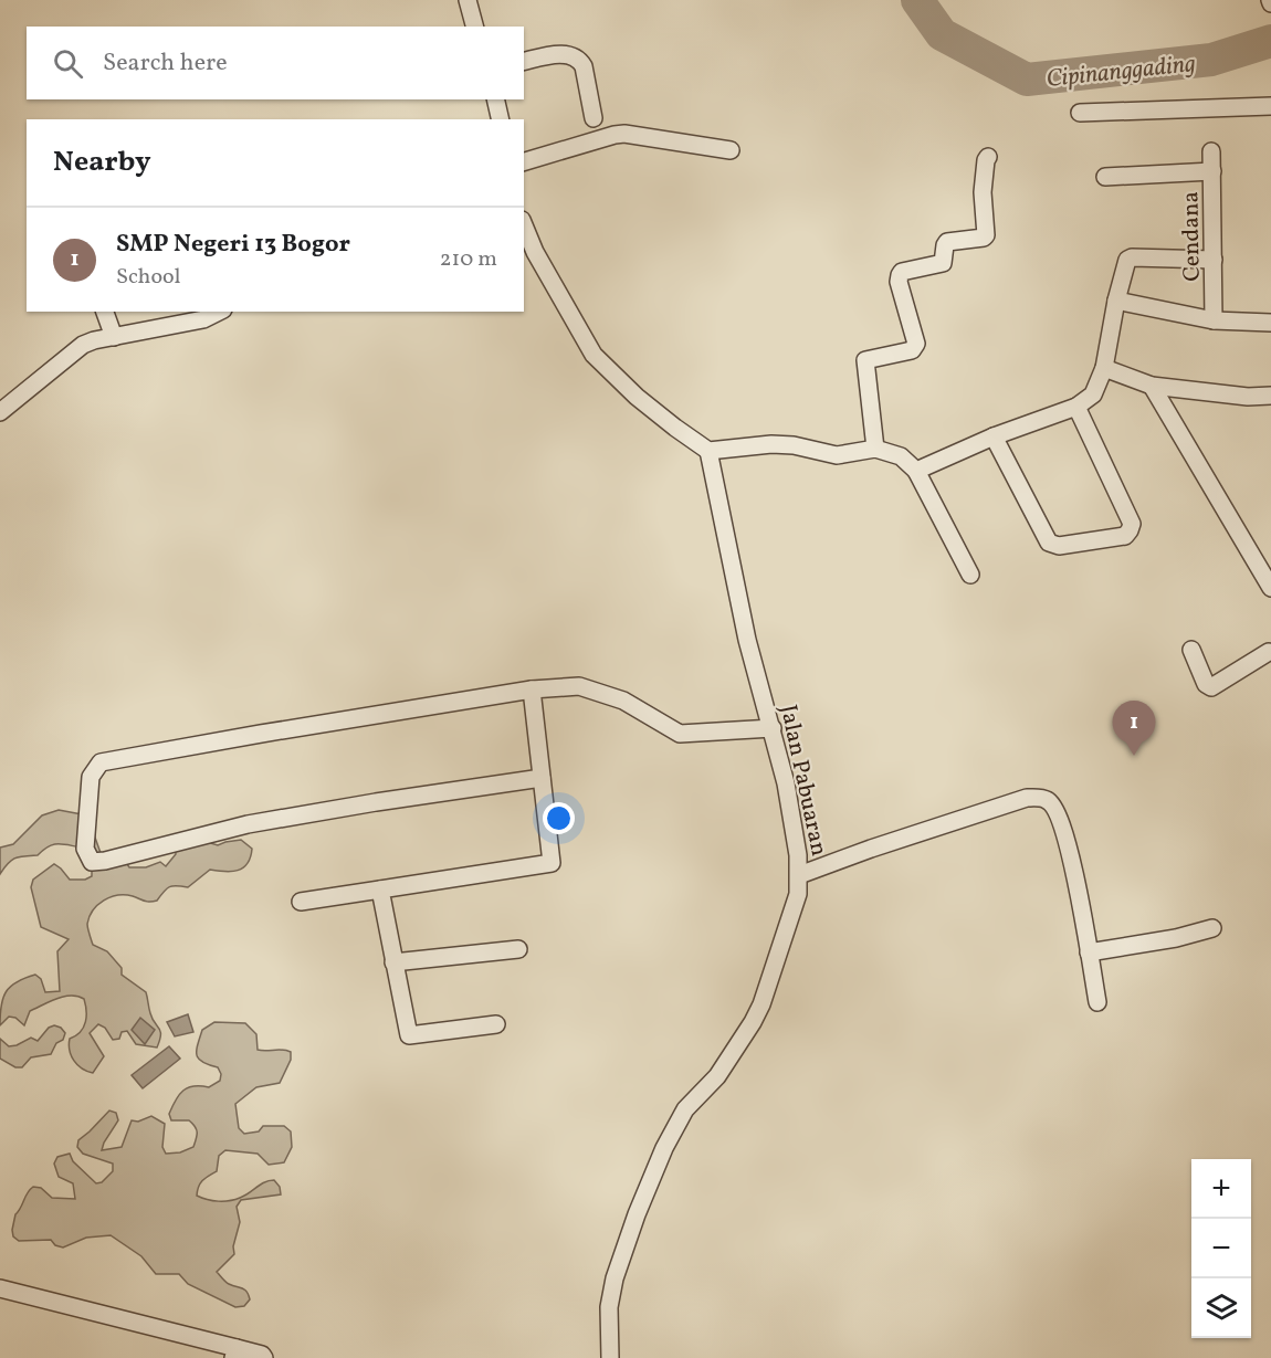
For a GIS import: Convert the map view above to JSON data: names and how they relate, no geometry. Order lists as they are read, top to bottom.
{
  "streets": {
    "street": ["Cendana", "Jalan Pabuaran"]
  },
  "water": ["Cipinanggading"],
  "page": {
    "search": "Search here",
    "heading": "Nearby",
    "list": [
      {
        "mark": "1",
        "name": "SMP Negeri 13 Bogor",
        "note": "School",
        "value": "210 m"
      }
    ],
    "pins": "1",
    "map_buttons": ["+", "−"]
  }
}
